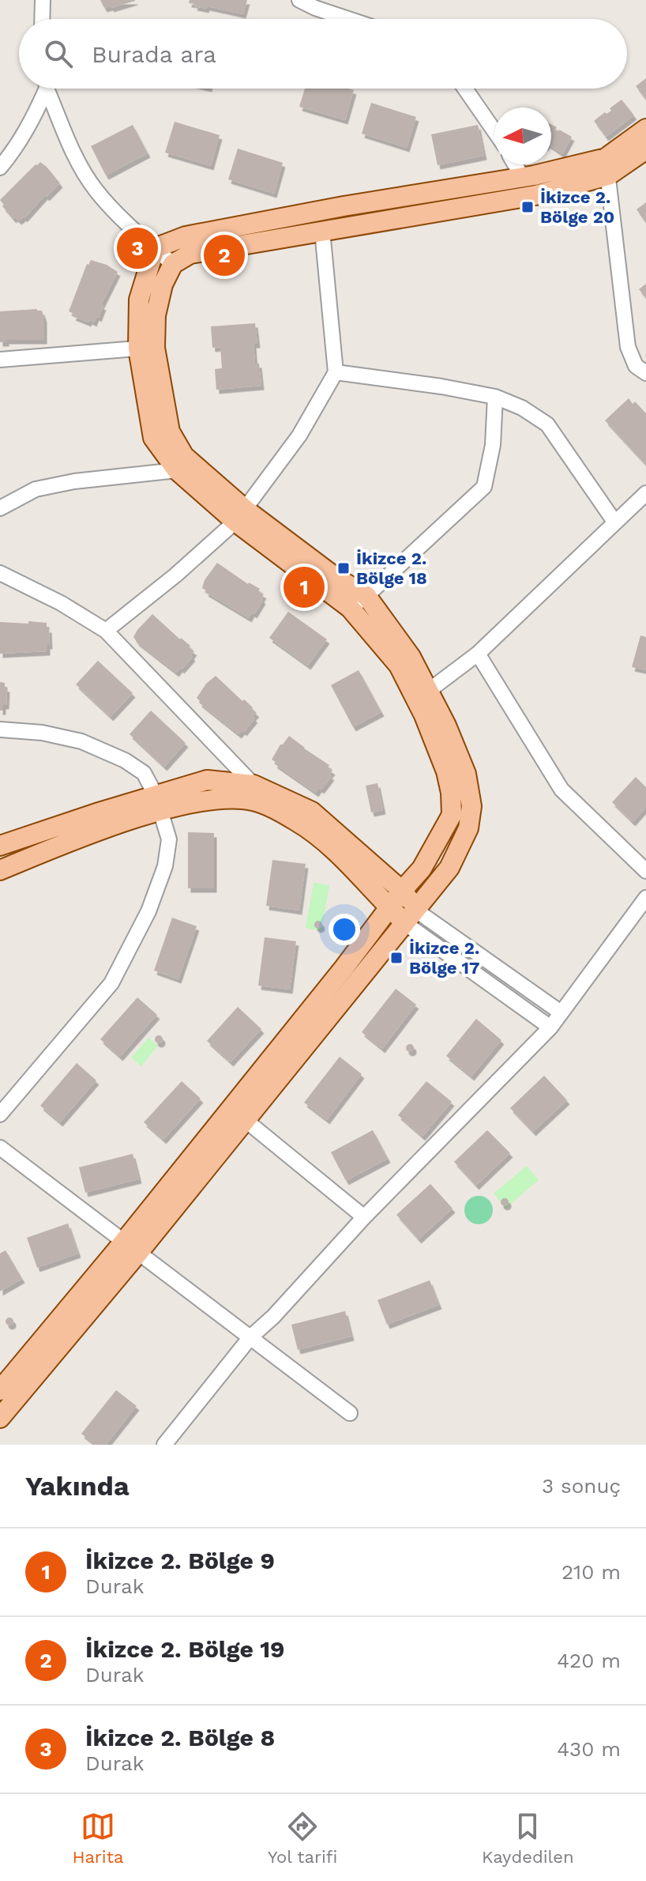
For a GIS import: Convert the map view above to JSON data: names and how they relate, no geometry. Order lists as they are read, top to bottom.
{
  "places": {
    "transit": ["İkizce 2. Bölge 20", "İkizce 2. Bölge 18", "İkizce 2. Bölge 17"]
  },
  "north": "left",
  "page": {
    "search": "Burada ara",
    "pins": ["3", "2", "1"],
    "heading": ["Yakında", "3 sonuç"],
    "list": [
      {
        "mark": "1",
        "name": "İkizce 2. Bölge 9",
        "note": "Durak",
        "value": "210 m"
      },
      {
        "mark": "2",
        "name": "İkizce 2. Bölge 19",
        "note": "Durak",
        "value": "420 m"
      },
      {
        "mark": "3",
        "name": "İkizce 2. Bölge 8",
        "note": "Durak",
        "value": "430 m"
      }
    ],
    "nav": ["Harita", "Yol tarifi", "Kaydedilen"]
  }
}
